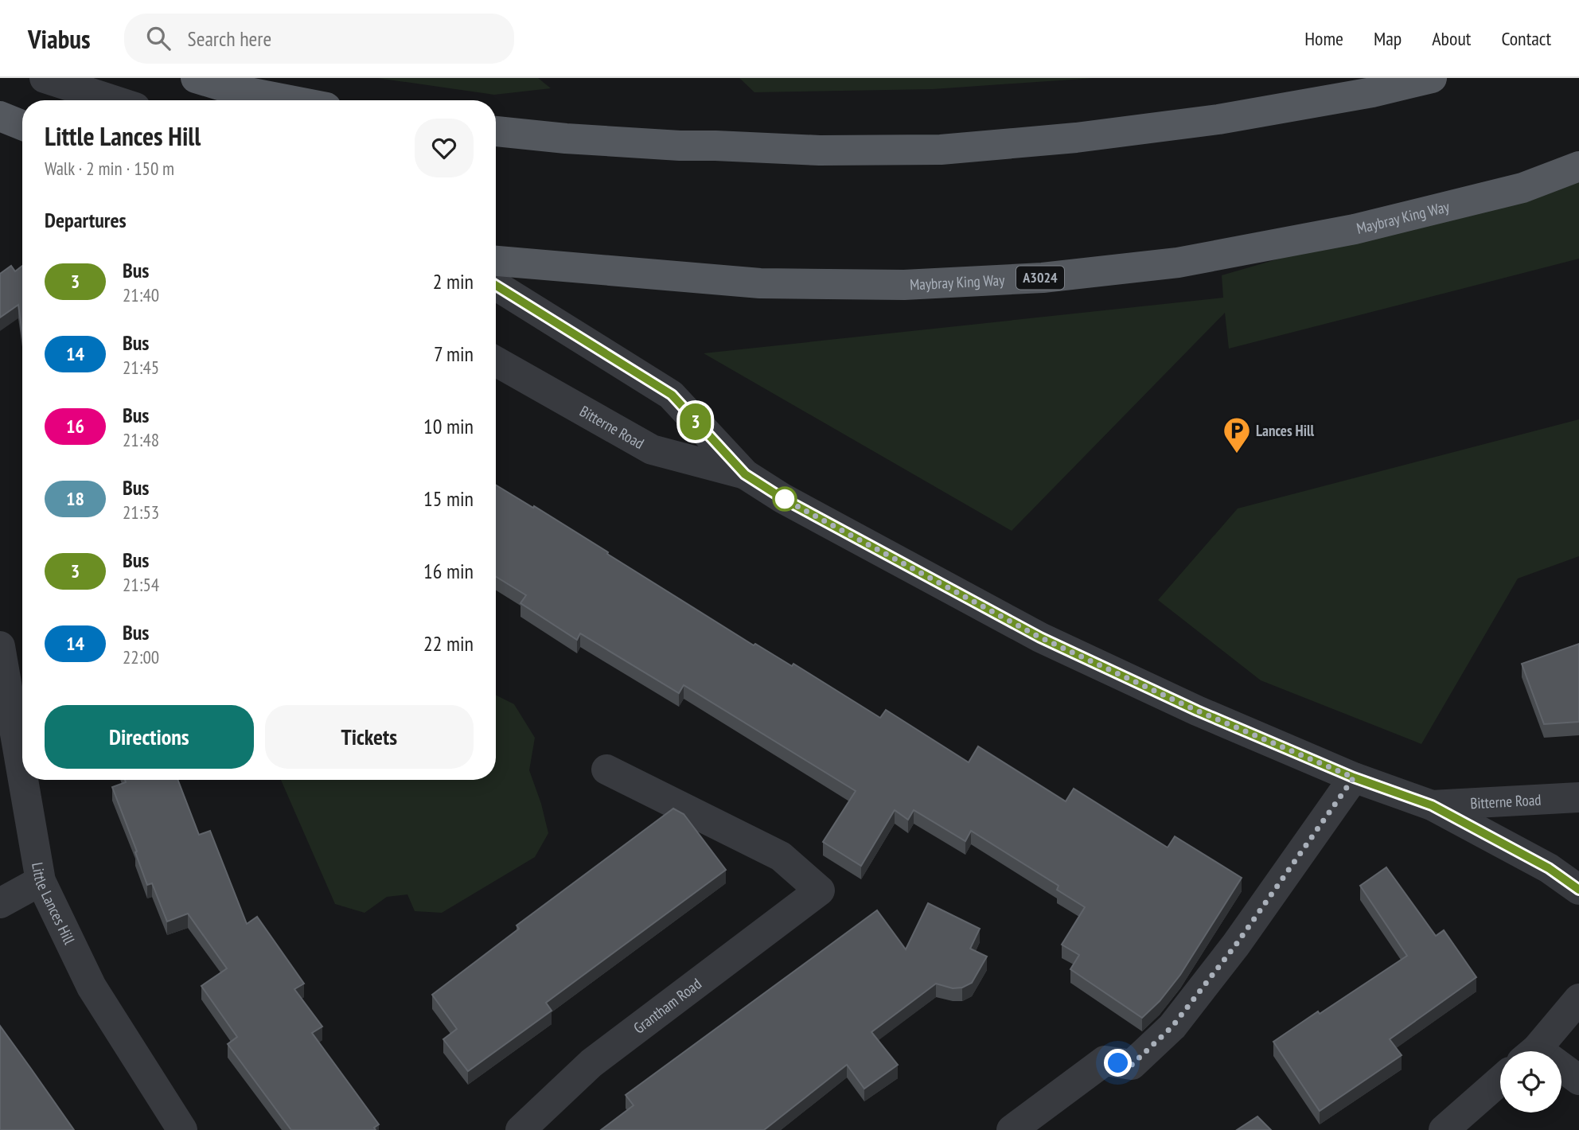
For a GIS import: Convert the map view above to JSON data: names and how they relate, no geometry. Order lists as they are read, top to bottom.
{
  "streets": {
    "main road": ["Maybray King Way", "A3024"],
    "street": ["Bitterne Road", "Little Lances Hill", "Grantham Road"]
  },
  "places": {
    "parking": ["Lances Hill"]
  },
  "lines": ["bus line 3"],
  "page": {
    "header": "Viabus",
    "search": "Search here",
    "nav": [
      "Home",
      "Map",
      "About",
      "Contact"
    ],
    "on_map": "3",
    "heading": [
      ["Little Lances Hill", "Walk · 2 min · 150 m"],
      "Departures"
    ],
    "list": [
      {
        "mark": "3",
        "name": "Bus",
        "note": "21:40",
        "value": "2 min"
      },
      {
        "mark": "14",
        "name": "Bus",
        "note": "21:45",
        "value": "7 min"
      },
      {
        "mark": "16",
        "name": "Bus",
        "note": "21:48",
        "value": "10 min"
      },
      {
        "mark": "18",
        "name": "Bus",
        "note": "21:53",
        "value": "15 min"
      },
      {
        "mark": "3",
        "name": "Bus",
        "note": "21:54",
        "value": "16 min"
      },
      {
        "mark": "14",
        "name": "Bus",
        "note": "22:00",
        "value": "22 min"
      }
    ],
    "buttons": ["Directions", "Tickets"]
  }
}
